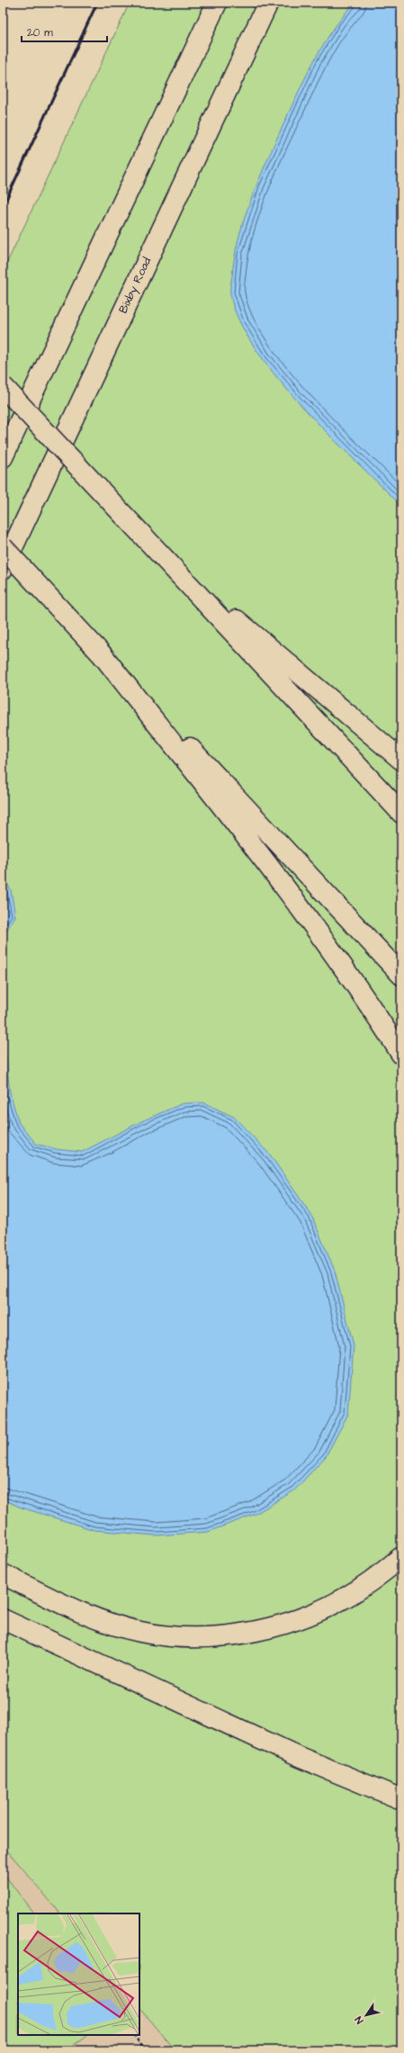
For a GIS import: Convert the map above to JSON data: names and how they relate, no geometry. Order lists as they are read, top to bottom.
{
  "streets": {
    "main road": ["Bixby Road"]
  },
  "scale_bar": "20 m",
  "north": "bottom left"
}
